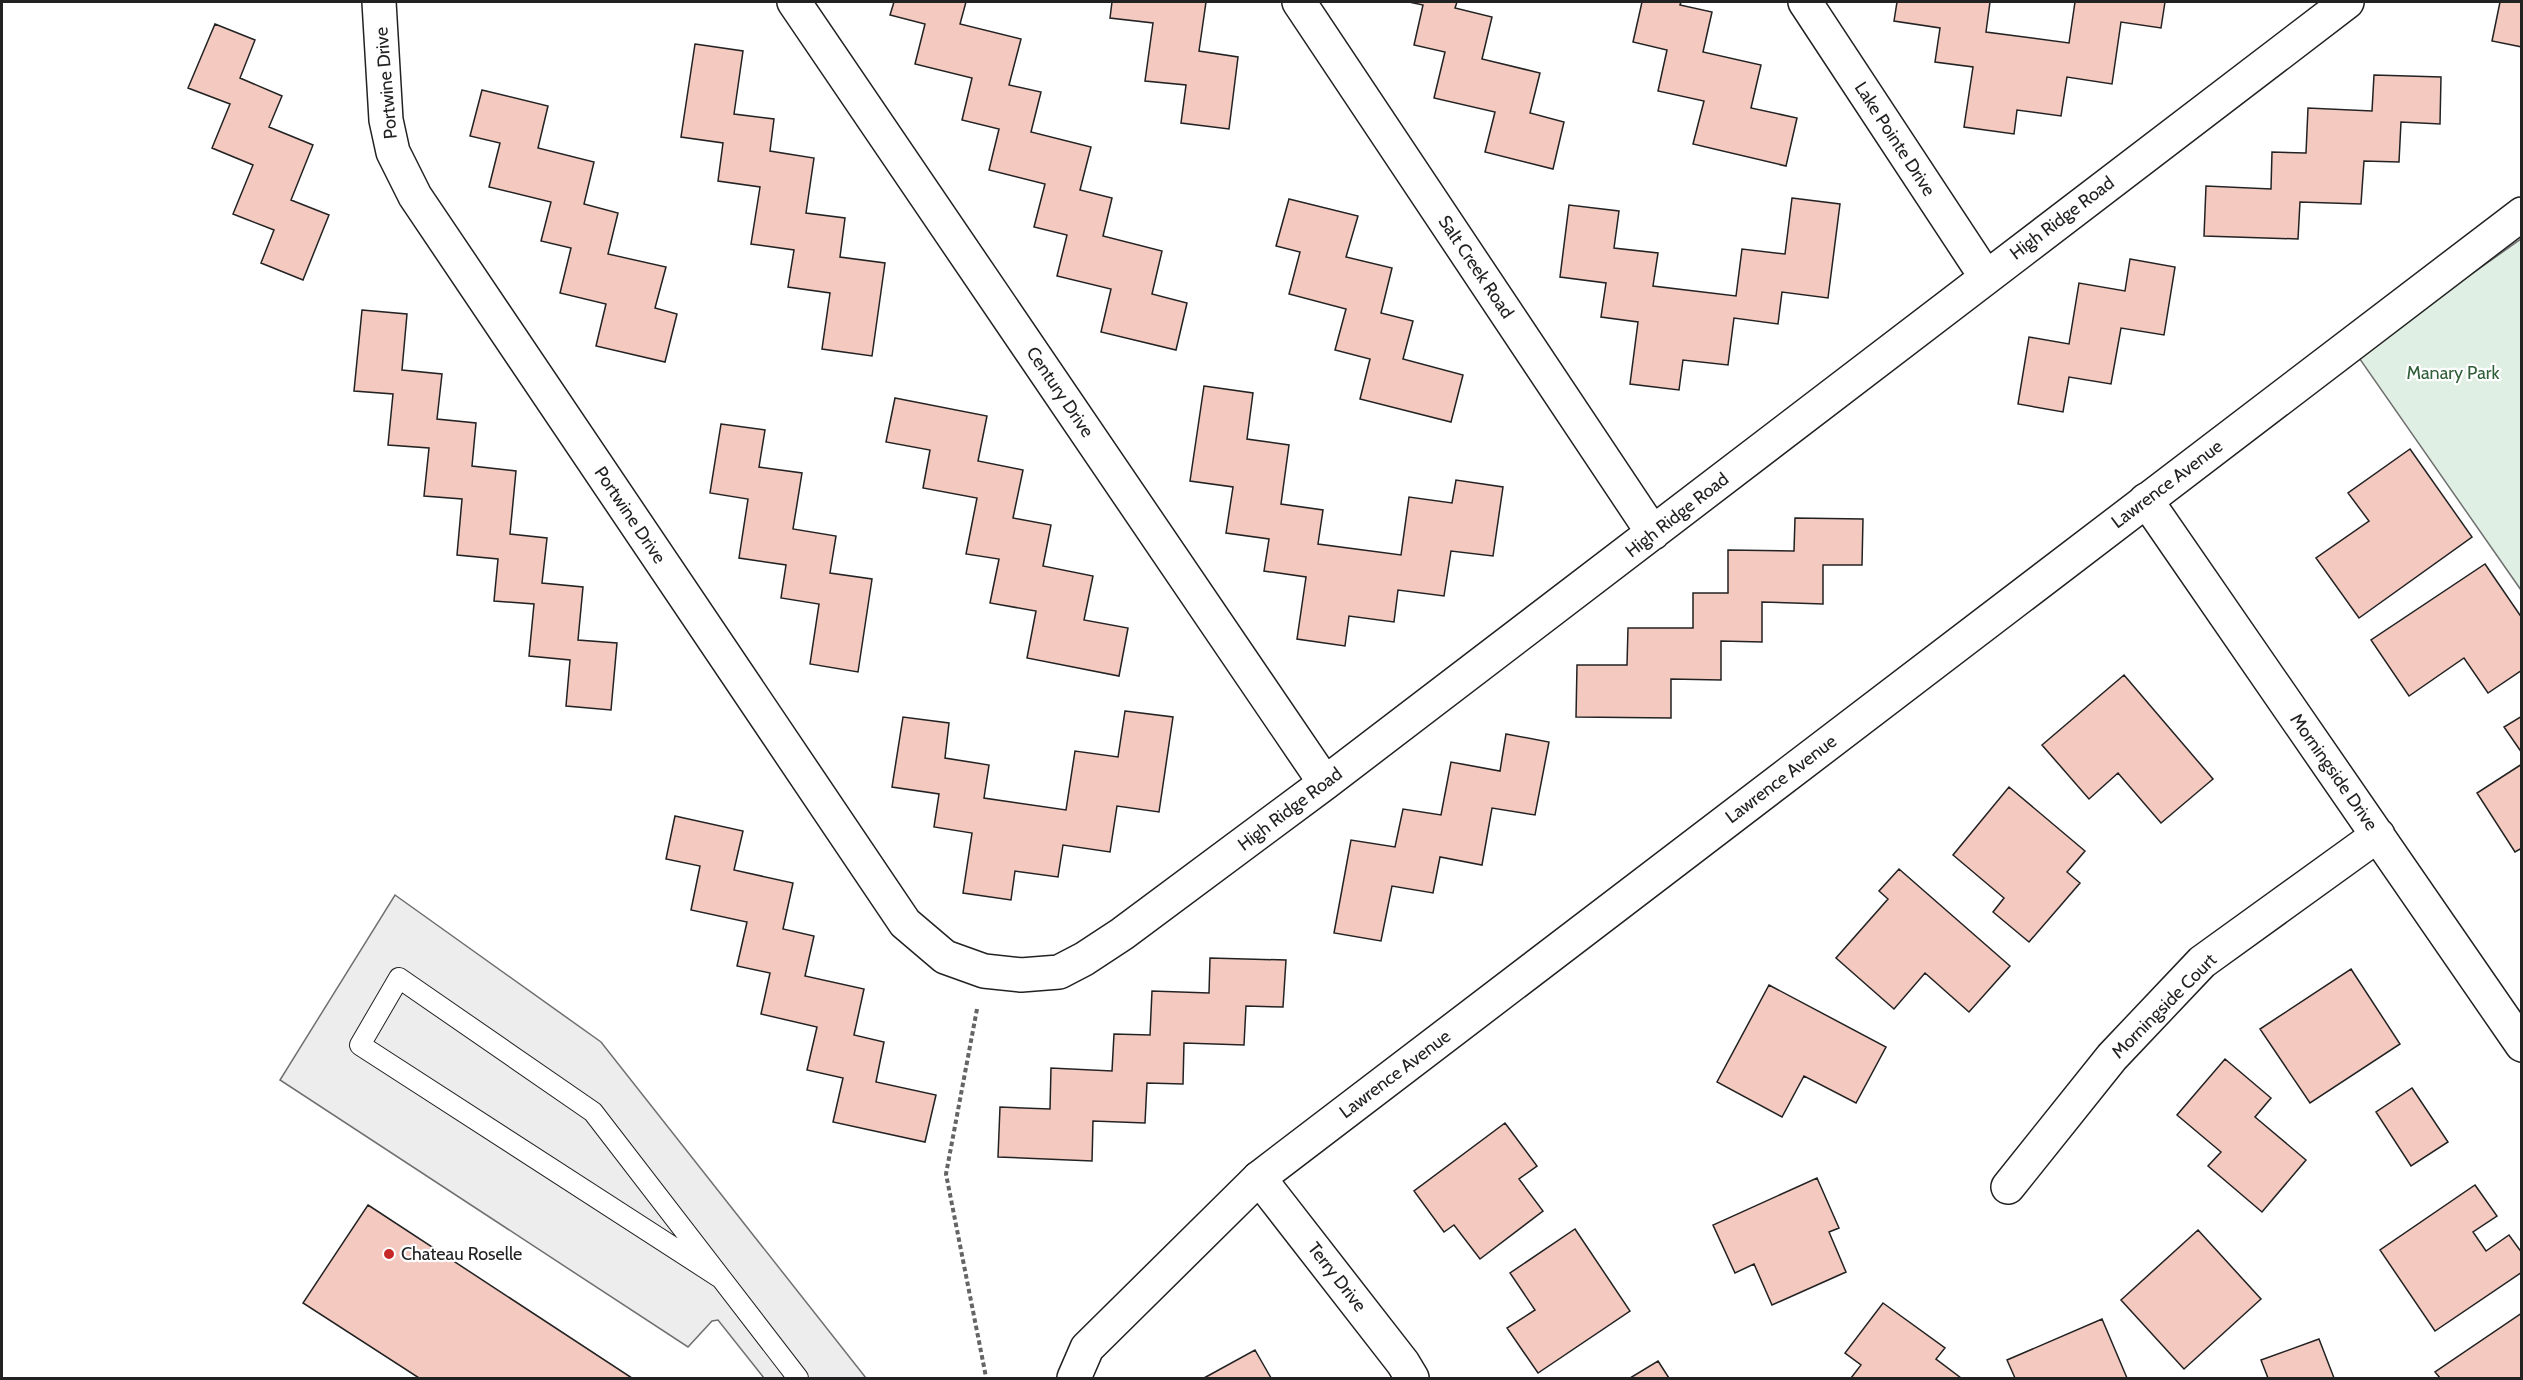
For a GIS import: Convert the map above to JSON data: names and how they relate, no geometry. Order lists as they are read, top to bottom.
{
  "streets": {
    "street": [
      "Portwine Drive",
      "Lake Pointe Drive",
      "High Ridge Road",
      "Salt Creek Road",
      "Century Drive",
      "Lawrence Avenue",
      "Morningside Drive",
      "Morningside Court",
      "Terry Drive"
    ]
  },
  "crossings": [
    ["Portwine Drive", "High Ridge Road"],
    ["Lake Pointe Drive", "High Ridge Road"],
    ["High Ridge Road", "Salt Creek Road"],
    ["High Ridge Road", "Century Drive"],
    ["Lawrence Avenue", "Morningside Drive"],
    ["Lawrence Avenue", "Terry Drive"],
    ["Morningside Drive", "Morningside Court"]
  ],
  "parks": ["Manary Park"],
  "places": ["Chateau Roselle"]
}
